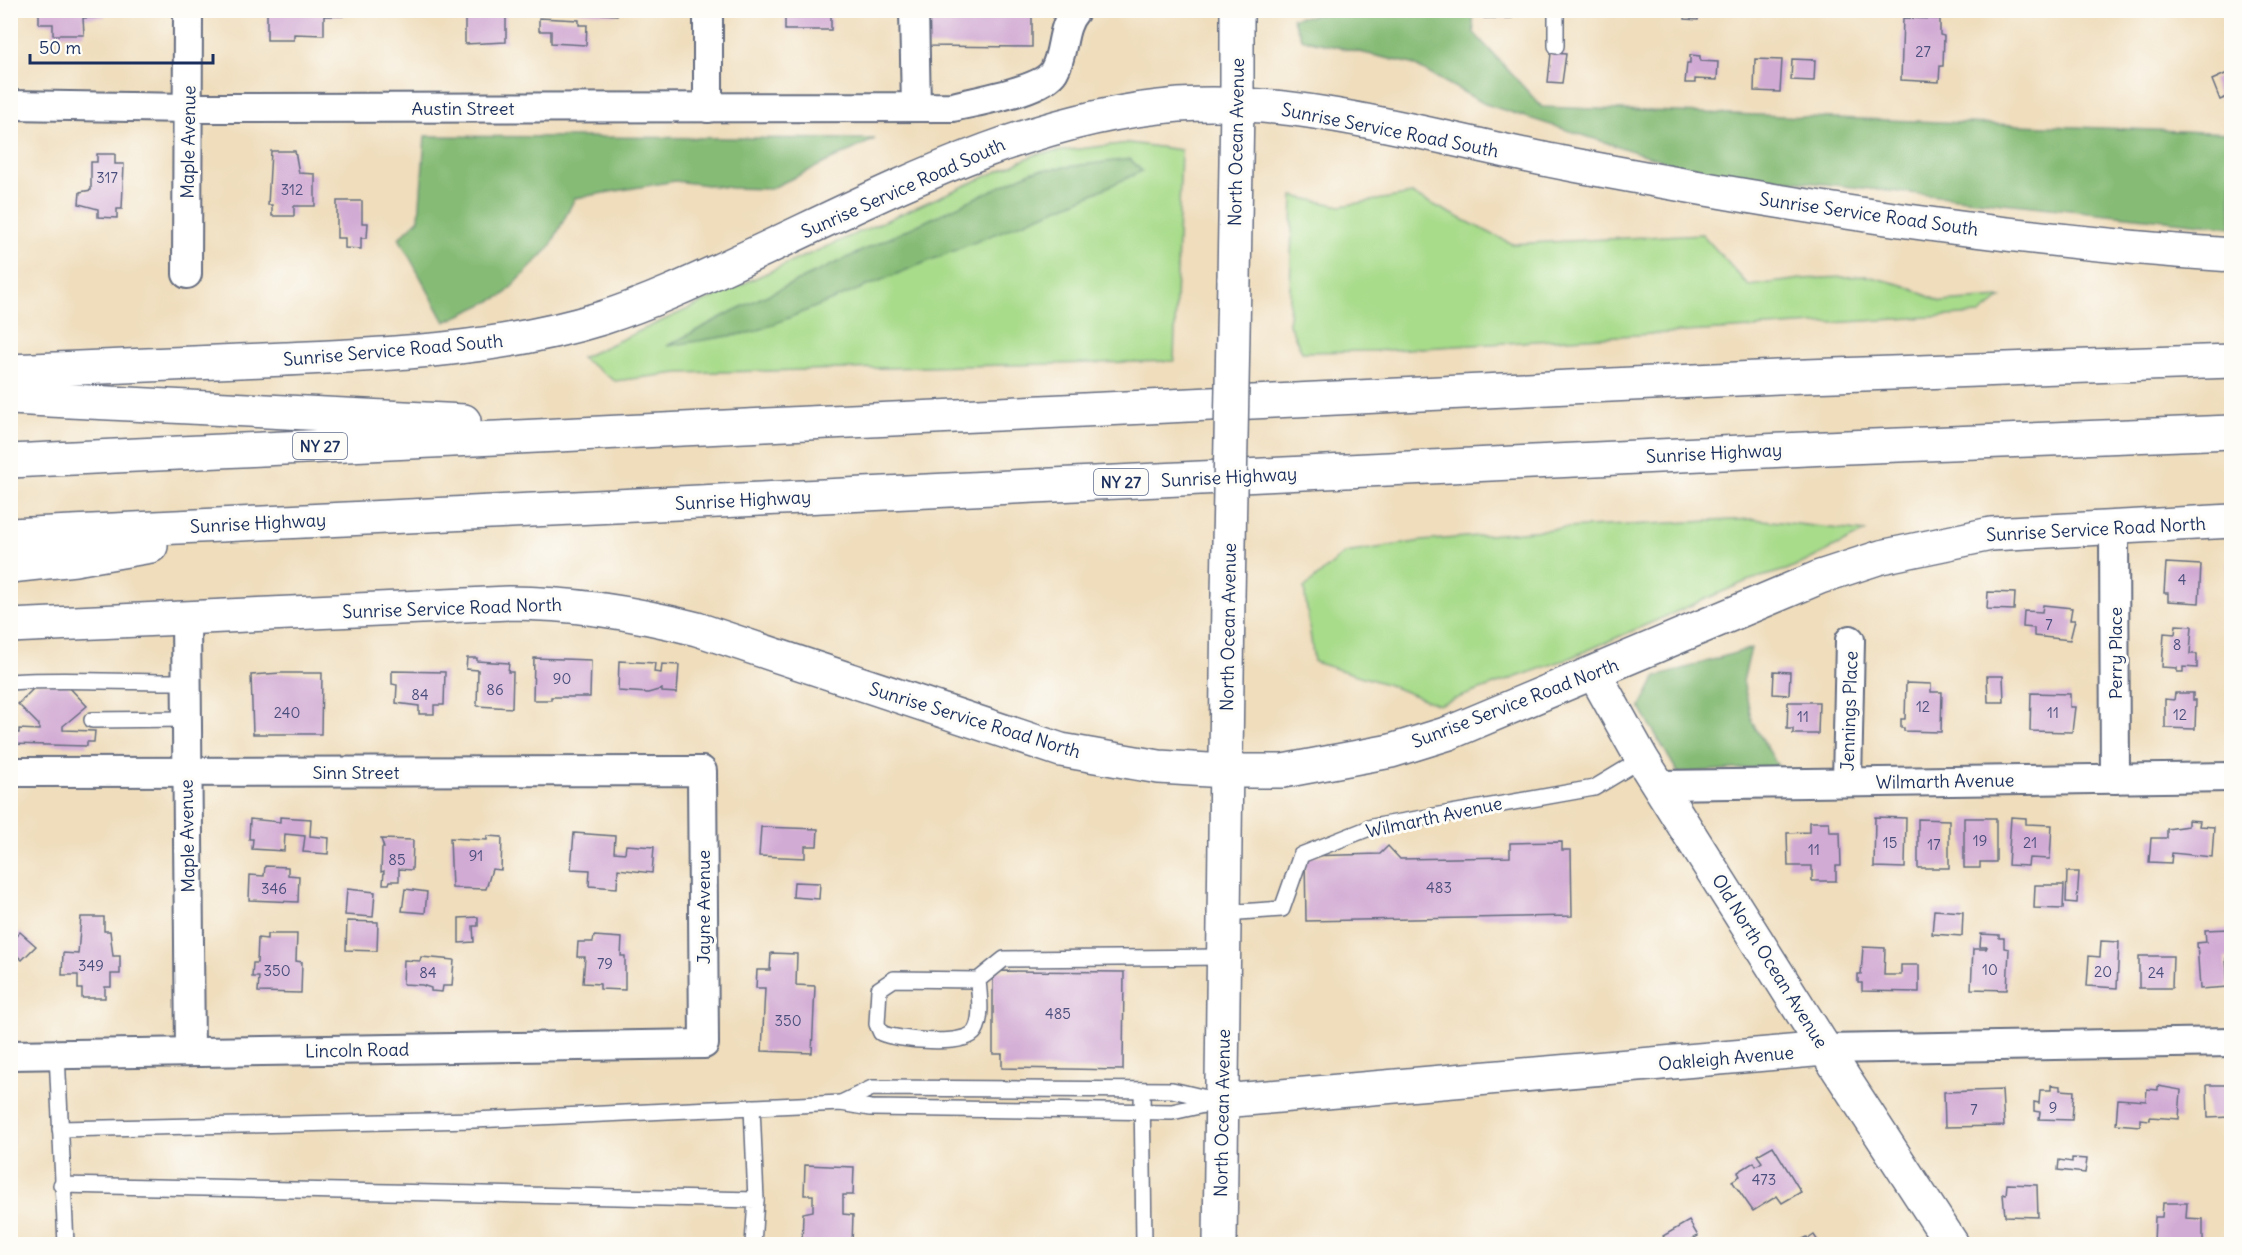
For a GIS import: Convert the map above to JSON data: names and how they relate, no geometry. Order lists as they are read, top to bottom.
{
  "streets": {
    "main road": [
      "Sunrise Service Road South",
      "North Ocean Avenue",
      "NY 27",
      "Sunrise Highway",
      "Sunrise Service Road North",
      "Old North Ocean Avenue",
      "Oakleigh Avenue"
    ],
    "street": [
      "Austin Street",
      "Maple Avenue",
      "Perry Place",
      "Jennings Place",
      "Sinn Street",
      "Wilmarth Avenue",
      "Jayne Avenue",
      "Lincoln Road"
    ]
  },
  "crossings": [
    ["Austin Street", "Maple Avenue"],
    ["Sunrise Service Road South", "North Ocean Avenue"],
    ["Maple Avenue", "Sunrise Service Road North"],
    ["Maple Avenue", "Sinn Street"],
    ["Maple Avenue", "Lincoln Road"],
    ["North Ocean Avenue", "Sunrise Service Road North"],
    ["North Ocean Avenue", "Wilmarth Avenue"],
    ["North Ocean Avenue", "Oakleigh Avenue"],
    ["Sunrise Service Road North", "Perry Place"],
    ["Sunrise Service Road North", "Old North Ocean Avenue"],
    ["Perry Place", "Wilmarth Avenue"],
    ["Jennings Place", "Wilmarth Avenue"],
    ["Sinn Street", "Jayne Avenue"],
    ["Wilmarth Avenue", "Old North Ocean Avenue"],
    ["Jayne Avenue", "Lincoln Road"],
    ["Old North Ocean Avenue", "Oakleigh Avenue"]
  ],
  "house_numbers": [
    "27",
    "317",
    "312",
    "4",
    "7",
    "8",
    "90",
    "86",
    "84",
    "12",
    "240",
    "11",
    "12",
    "11",
    "19",
    "15",
    "21",
    "17",
    "11",
    "91",
    "85",
    "483",
    "346",
    "79",
    "349",
    "10",
    "350",
    "20",
    "84",
    "24",
    "485",
    "350",
    "9",
    "7",
    "473"
  ],
  "scale_bar": "50 m"
}
